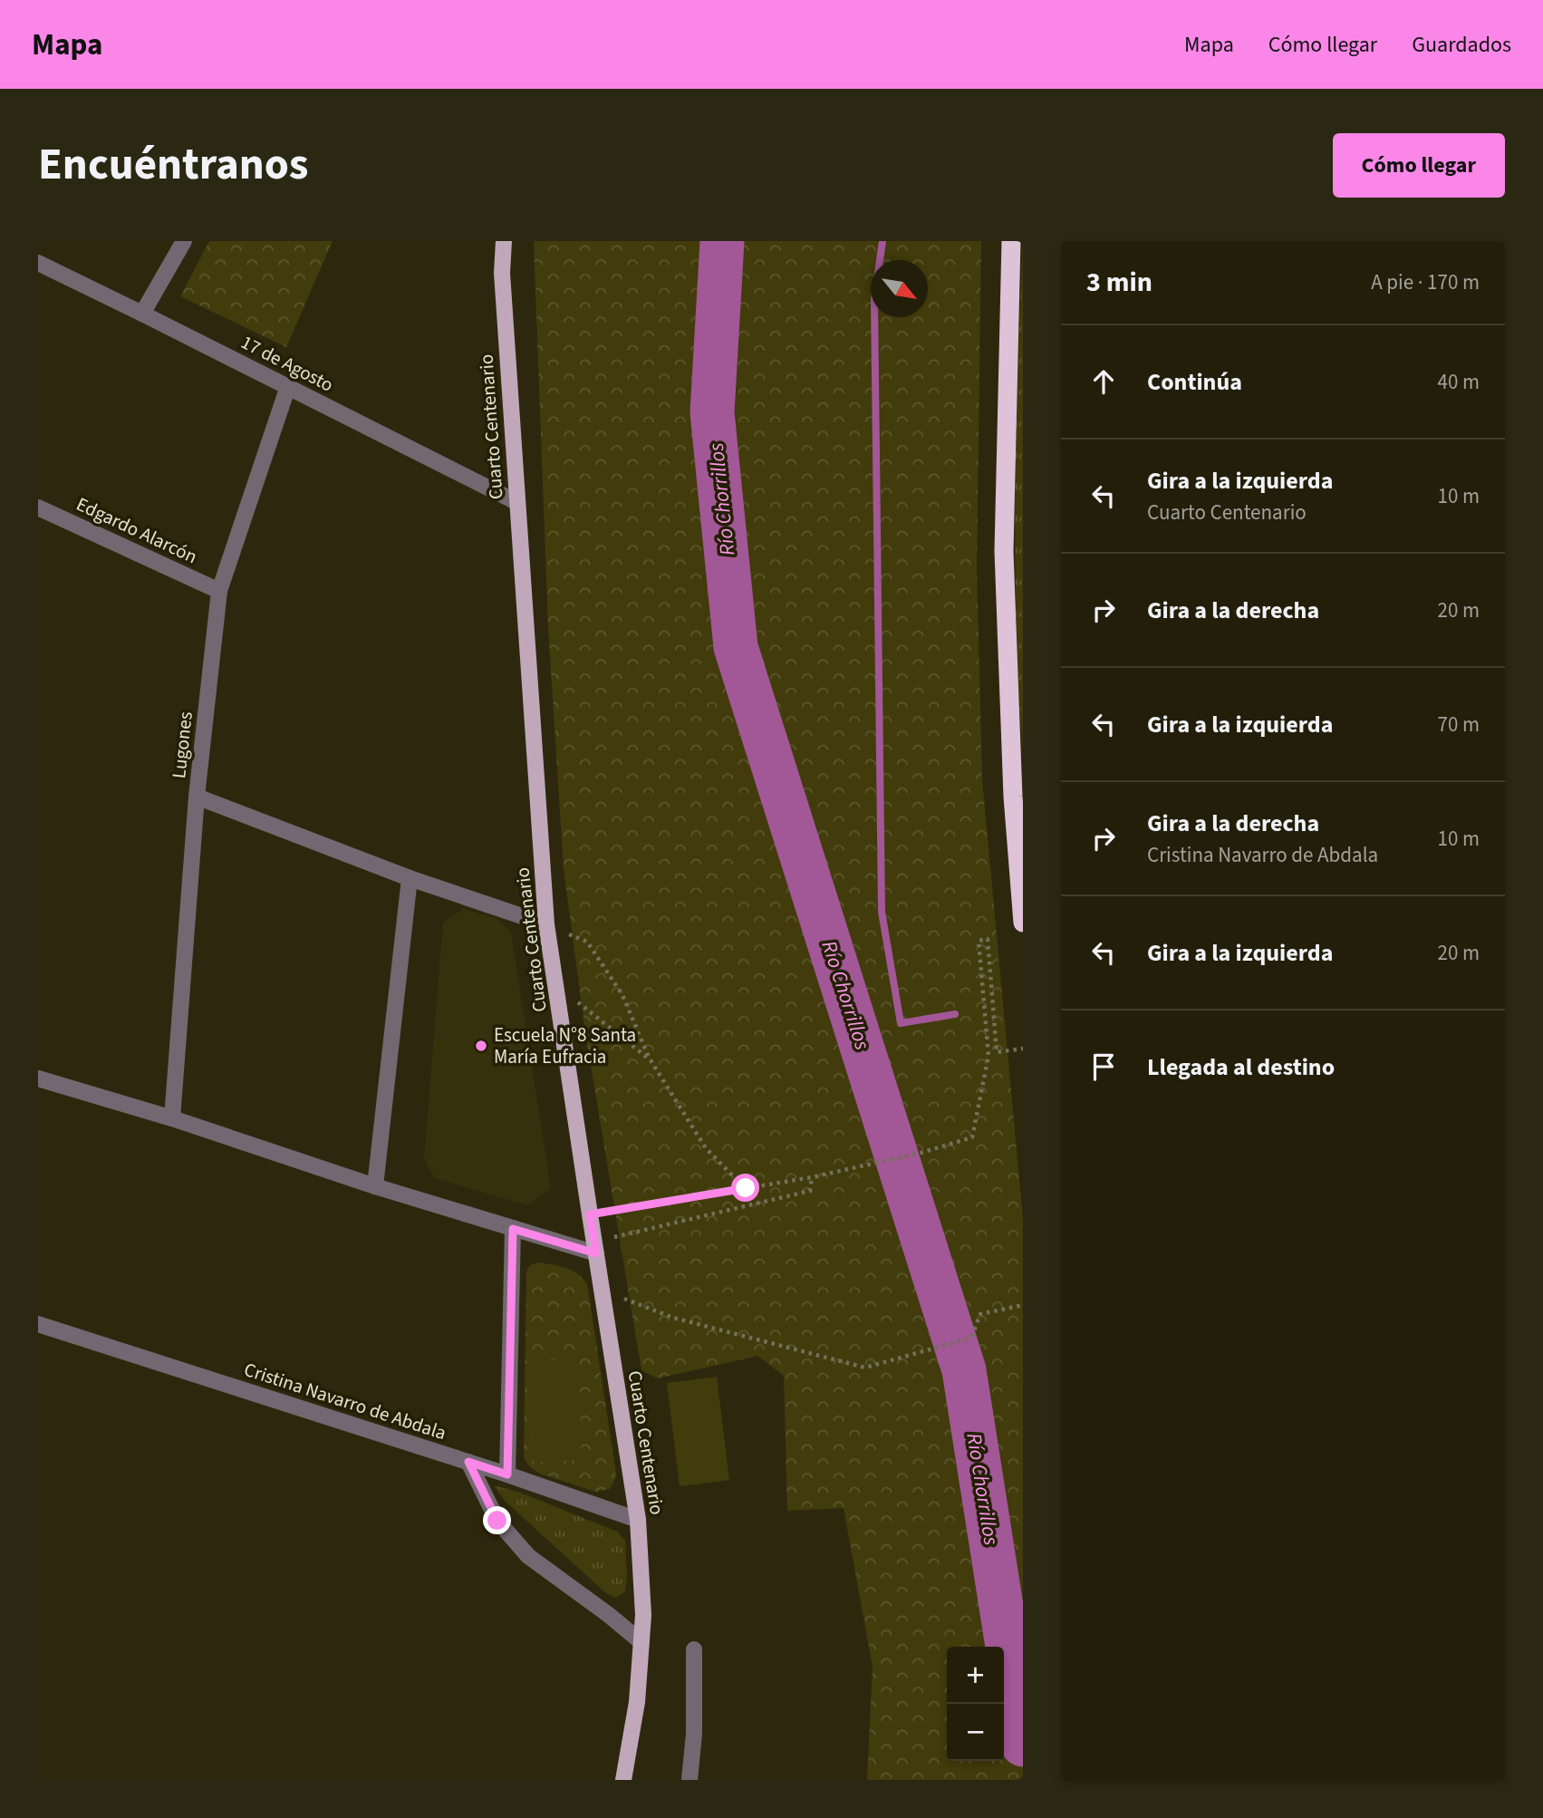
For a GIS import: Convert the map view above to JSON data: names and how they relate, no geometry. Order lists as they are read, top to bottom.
{
  "streets": {
    "main road": ["Cuarto Centenario"],
    "street": [
      "17 de Agosto",
      "Edgardo Alarcón",
      "Lugones",
      "Cristina Navarro de Abdala"
    ]
  },
  "crossings": [
    ["17 de Agosto", "Cuarto Centenario"],
    ["17 de Agosto", "Lugones"],
    ["Cuarto Centenario", "Cristina Navarro de Abdala"],
    ["Edgardo Alarcón", "Lugones"]
  ],
  "water": ["Río Chorrillos"],
  "places": ["Escuela N°8 Santa María Eufracia"],
  "north": "bottom right",
  "page": {
    "header": "Mapa",
    "nav": ["Mapa", "Cómo llegar", "Guardados"],
    "title": "Encuéntranos",
    "buttons": "Cómo llegar",
    "heading": ["3 min", "A pie · 170 m"],
    "list": [
      ["Continúa", "40 m"],
      ["Gira a la izquierda", "Cuarto Centenario", "10 m"],
      ["Gira a la derecha", "20 m"],
      ["Gira a la izquierda", "70 m"],
      ["Gira a la derecha", "Cristina Navarro de Abdala", "10 m"],
      ["Gira a la izquierda", "20 m"],
      "Llegada al destino"
    ],
    "map_buttons": ["+", "−"]
  }
}
